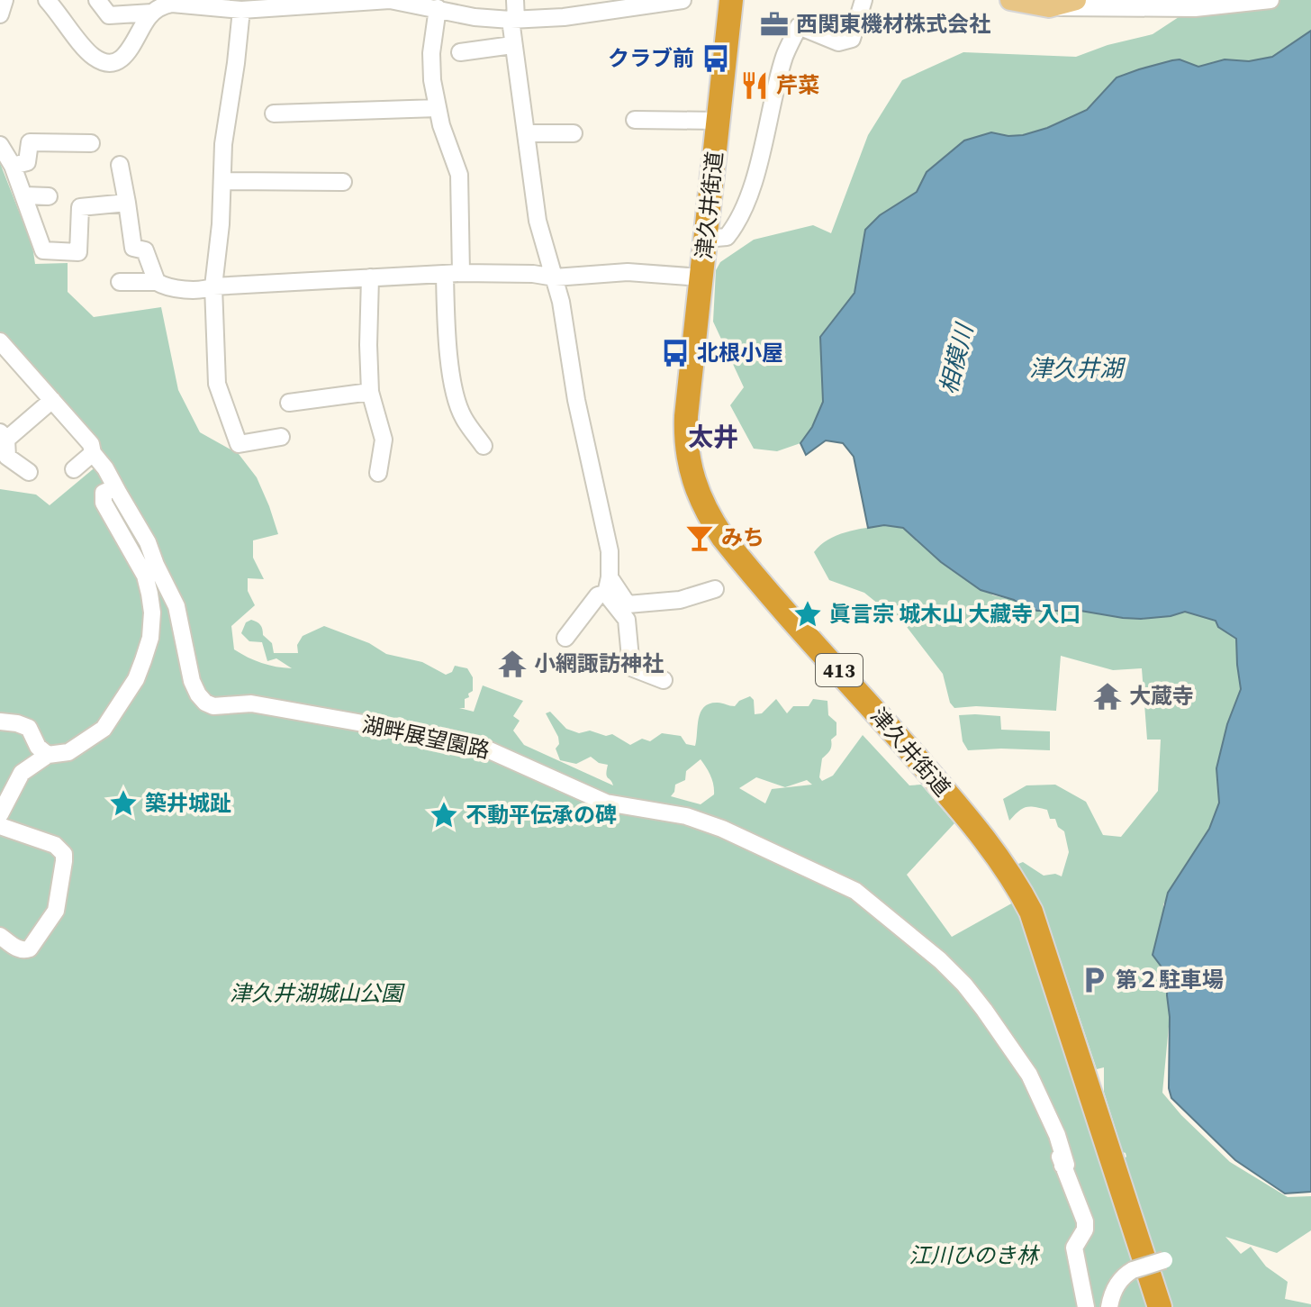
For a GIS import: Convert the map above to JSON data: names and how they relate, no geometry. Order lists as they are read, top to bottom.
{
  "streets": {
    "highway": ["津久井街道", "413"],
    "street": ["湖畔展望園路"]
  },
  "districts": ["太井"],
  "water": ["相模川", "津久井湖"],
  "parks": ["津久井湖城山公園", "江川ひのき林"],
  "places": {
    "office": ["西関東機材株式会社"],
    "bus stop": ["クラブ前", "北根小屋"],
    "restaurant": ["芹菜"],
    "bar": ["みち"],
    "place": ["眞言宗 城木山 大藏寺 入口", "築井城趾", "不動平伝承の碑"],
    "temple": ["小網諏訪神社", "大蔵寺"],
    "parking": ["第２駐車場"]
  }
}
